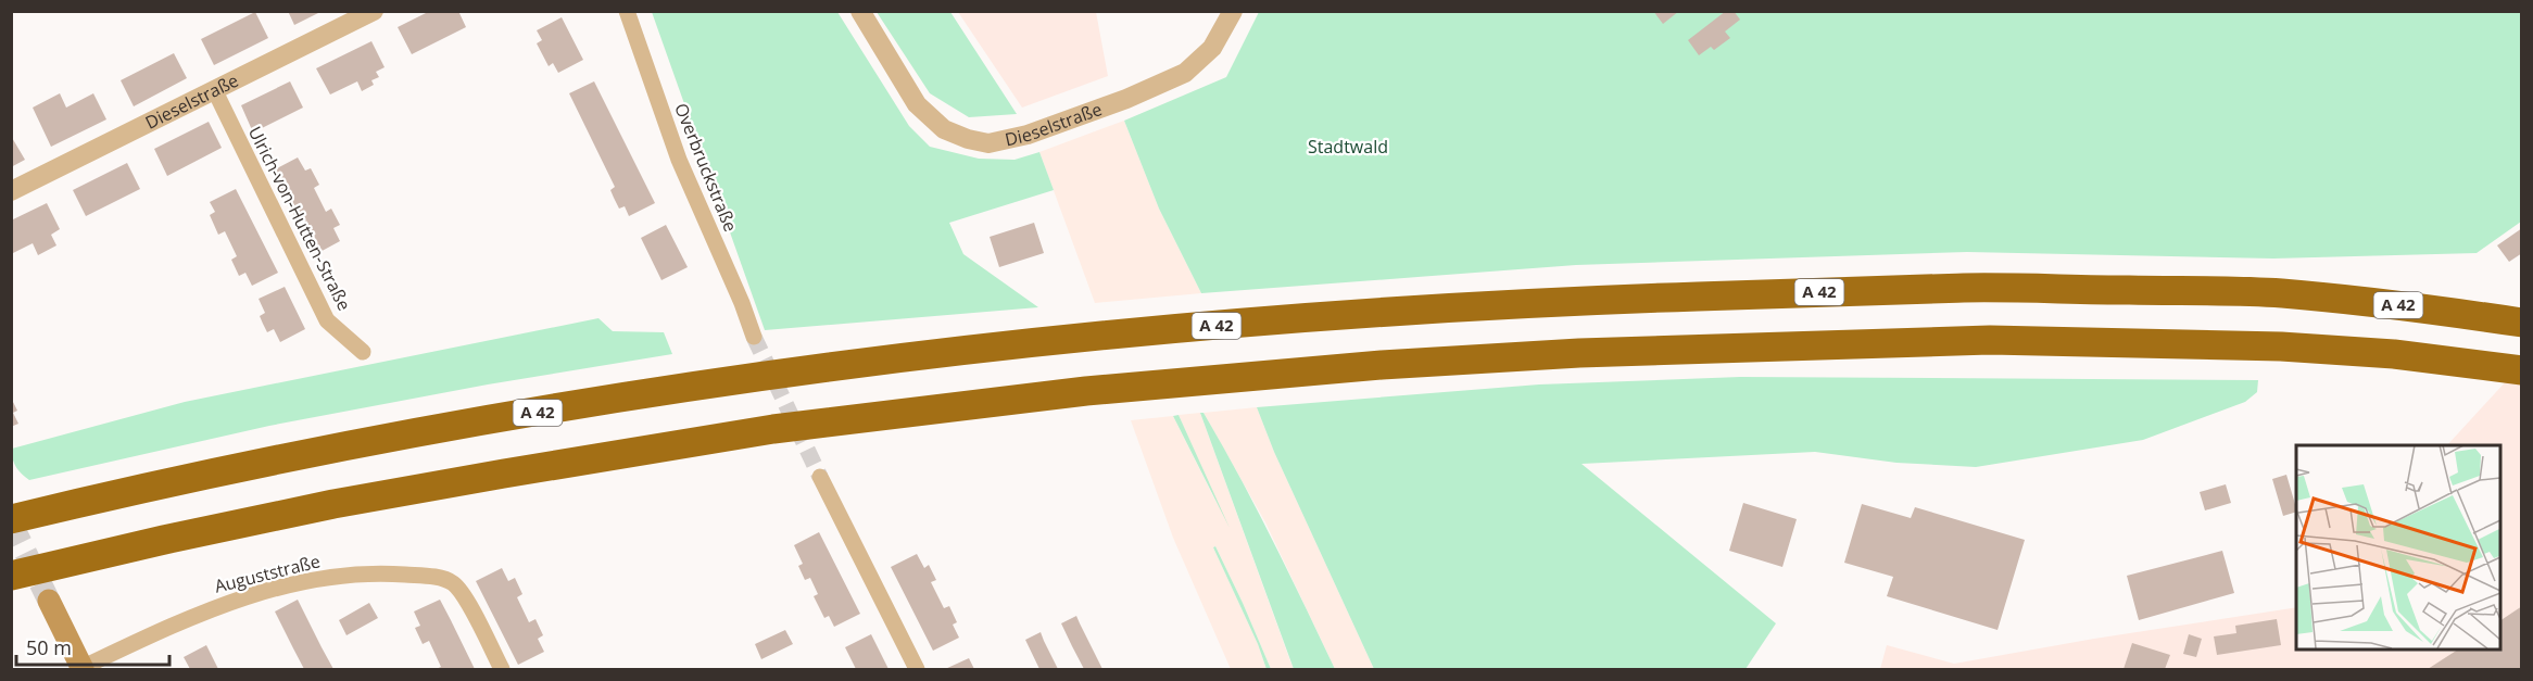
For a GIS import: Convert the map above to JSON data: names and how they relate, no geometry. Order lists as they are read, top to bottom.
{
  "streets": {
    "highway": ["A 42"],
    "street": [
      "Dieselstraße",
      "Overbruckstraße",
      "Ulrich-von-Hutten-Straße",
      "Auguststraße"
    ]
  },
  "crossings": [
    ["Dieselstraße", "Ulrich-von-Hutten-Straße"]
  ],
  "parks": ["Stadtwald"],
  "scale_bar": "50 m"
}
